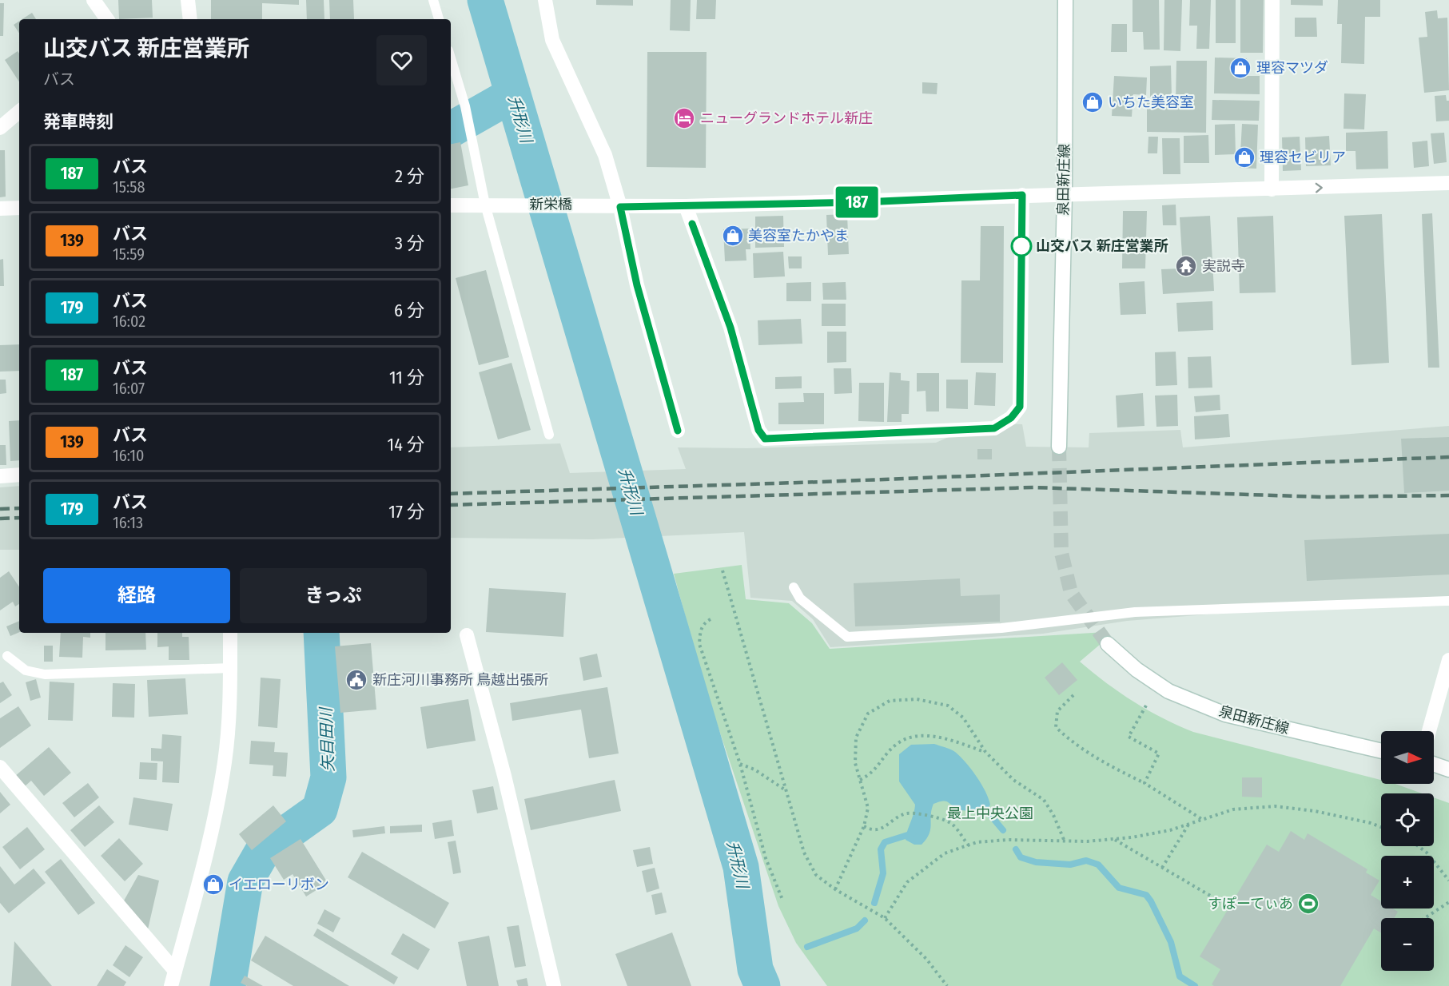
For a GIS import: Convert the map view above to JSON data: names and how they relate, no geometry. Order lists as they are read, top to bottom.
{
  "streets": {
    "street": ["泉田新庄線", "新栄橋"]
  },
  "crossings": [
    ["泉田新庄線", "新栄橋"]
  ],
  "water": ["升形川", "矢目田川"],
  "parks": ["最上中央公園"],
  "places": {
    "shop": [
      "理容マツダ",
      "いちた美容室",
      "理容セビリア",
      "美容室たかやま",
      "イエローリボン"
    ],
    "hotel": ["ニューグランドホテル新庄"],
    "other": ["山交バス 新庄営業所"],
    "temple": ["実説寺"],
    "public building": ["新庄河川事務所 鳥越出張所"],
    "sports": ["すぽーてぃあ"]
  },
  "lines": ["bus line 187"],
  "north": "right",
  "page": {
    "on_map": "187",
    "heading": [
      ["山交バス 新庄営業所", "バス"],
      "発車時刻"
    ],
    "list": [
      {
        "mark": "187",
        "name": "バス",
        "note": "15:58",
        "value": "2 分"
      },
      {
        "mark": "139",
        "name": "バス",
        "note": "15:59",
        "value": "3 分"
      },
      {
        "mark": "179",
        "name": "バス",
        "note": "16:02",
        "value": "6 分"
      },
      {
        "mark": "187",
        "name": "バス",
        "note": "16:07",
        "value": "11 分"
      },
      {
        "mark": "139",
        "name": "バス",
        "note": "16:10",
        "value": "14 分"
      },
      {
        "mark": "179",
        "name": "バス",
        "note": "16:13",
        "value": "17 分"
      }
    ],
    "buttons": ["経路", "きっぷ"],
    "map_buttons": ["+", "−"]
  }
}
